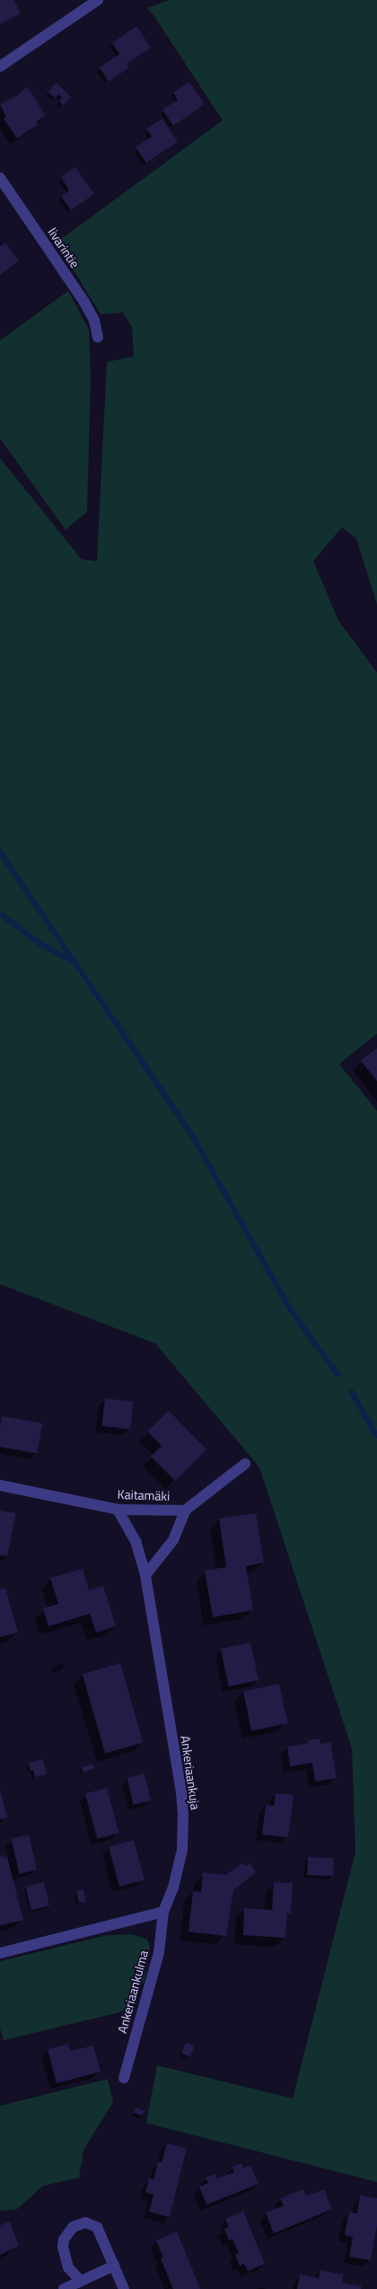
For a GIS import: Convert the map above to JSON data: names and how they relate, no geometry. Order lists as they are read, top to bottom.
{
  "streets": {
    "street": [
      "Iivarintie",
      "Kaitamäki",
      "Ankeriaankuja",
      "Ankeriaankulma"
    ]
  },
  "crossings": [
    ["Kaitamäki", "Ankeriaankuja"],
    ["Ankeriaankuja", "Ankeriaankulma"]
  ]
}
